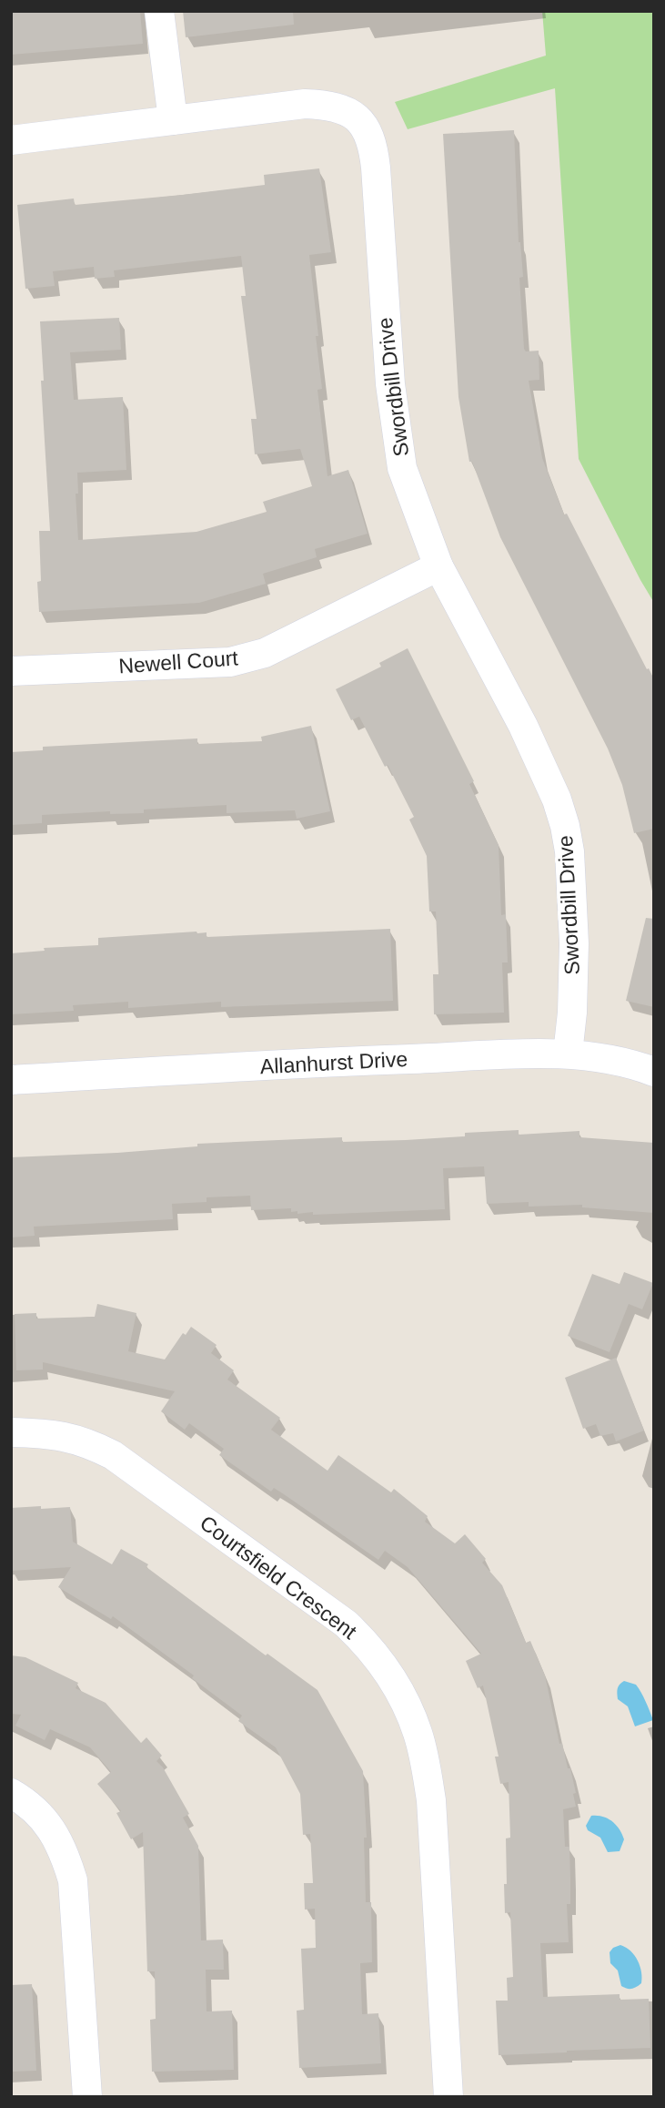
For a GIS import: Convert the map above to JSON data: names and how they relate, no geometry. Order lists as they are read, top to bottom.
{
  "streets": {
    "street": [
      "Swordbill Drive",
      "Newell Court",
      "Allanhurst Drive",
      "Courtsfield Crescent"
    ]
  },
  "crossings": [
    ["Swordbill Drive", "Newell Court"],
    ["Swordbill Drive", "Allanhurst Drive"]
  ]
}
